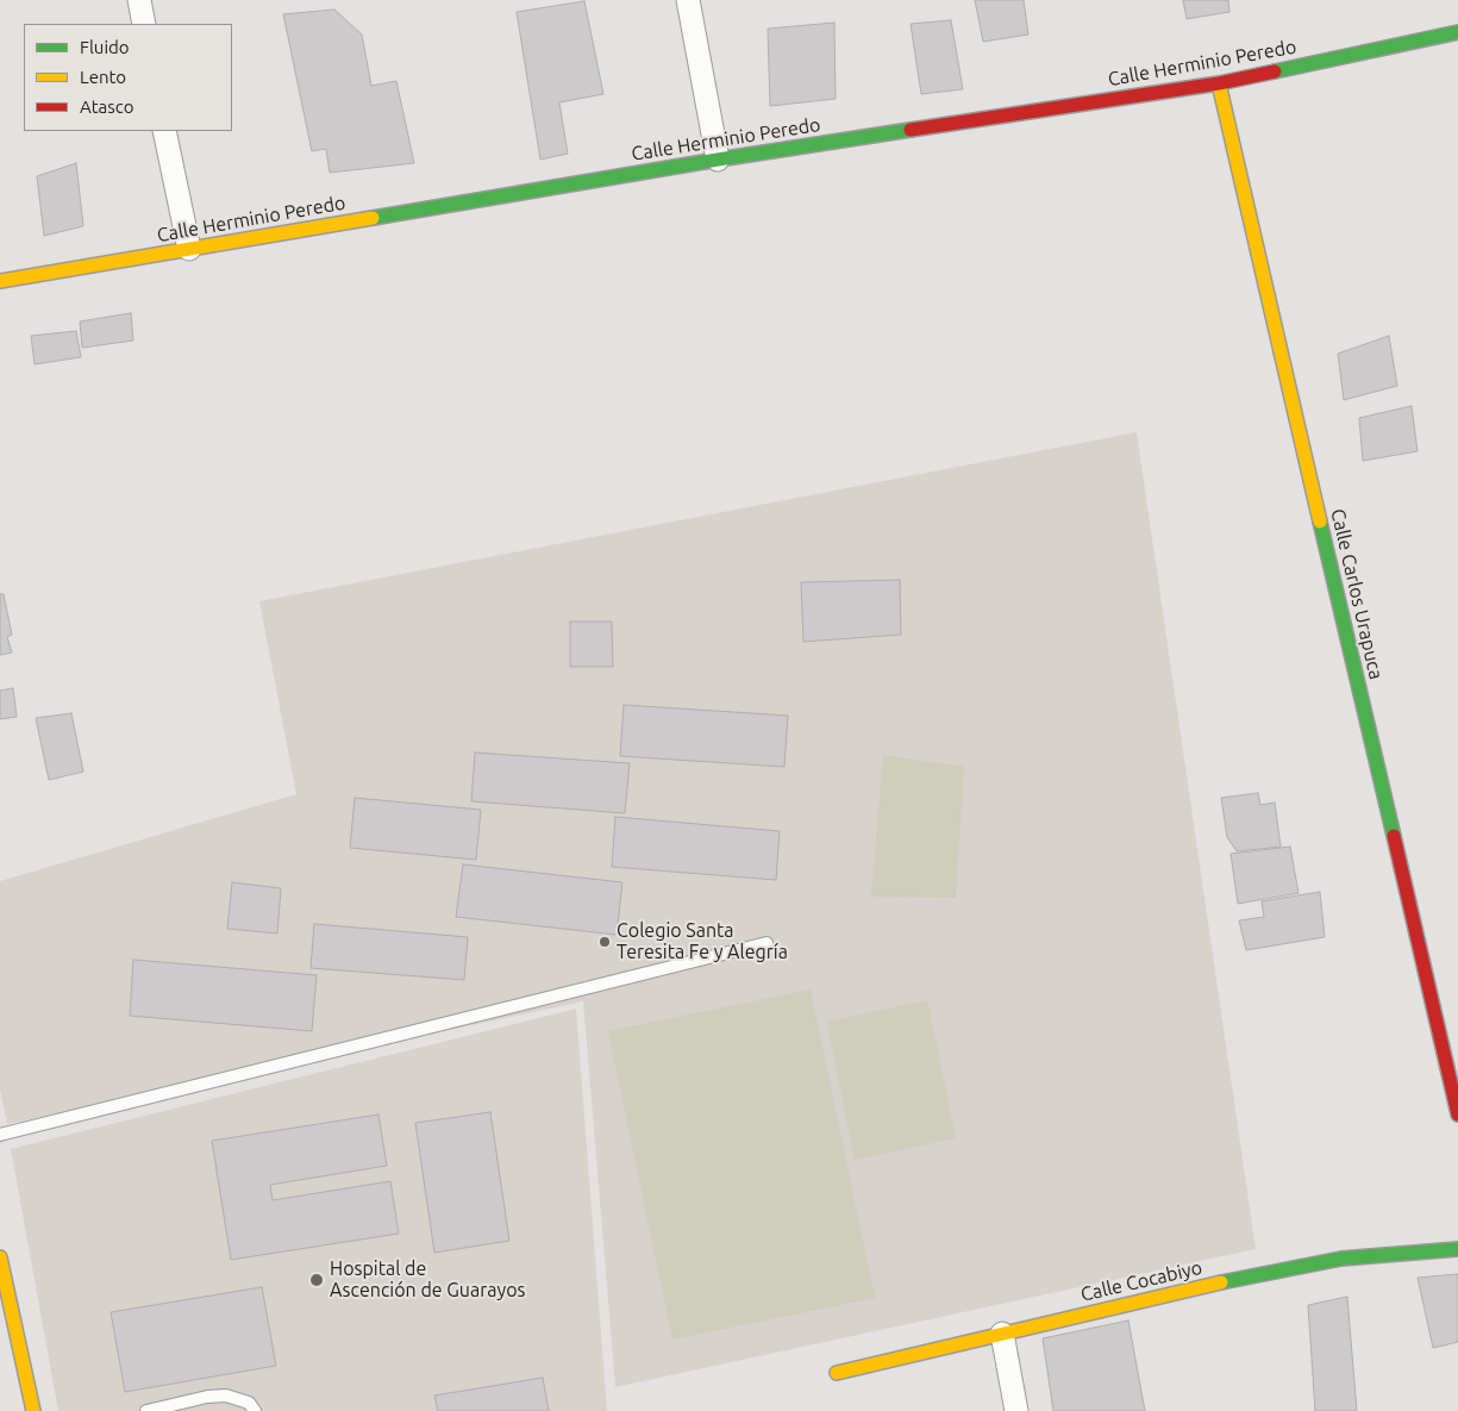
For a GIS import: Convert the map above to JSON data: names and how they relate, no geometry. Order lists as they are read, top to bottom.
{
  "streets": {
    "street": ["Calle Herminio Peredo", "Calle Carlos Urapuca", "Calle Cocabiyo"]
  },
  "crossings": [
    ["Calle Herminio Peredo", "Calle Carlos Urapuca"]
  ],
  "places": ["Colegio Santa Teresita Fe y Alegría", "Hospital de Ascención de Guarayos"],
  "legend": ["Fluido", "Lento", "Atasco"]
}
